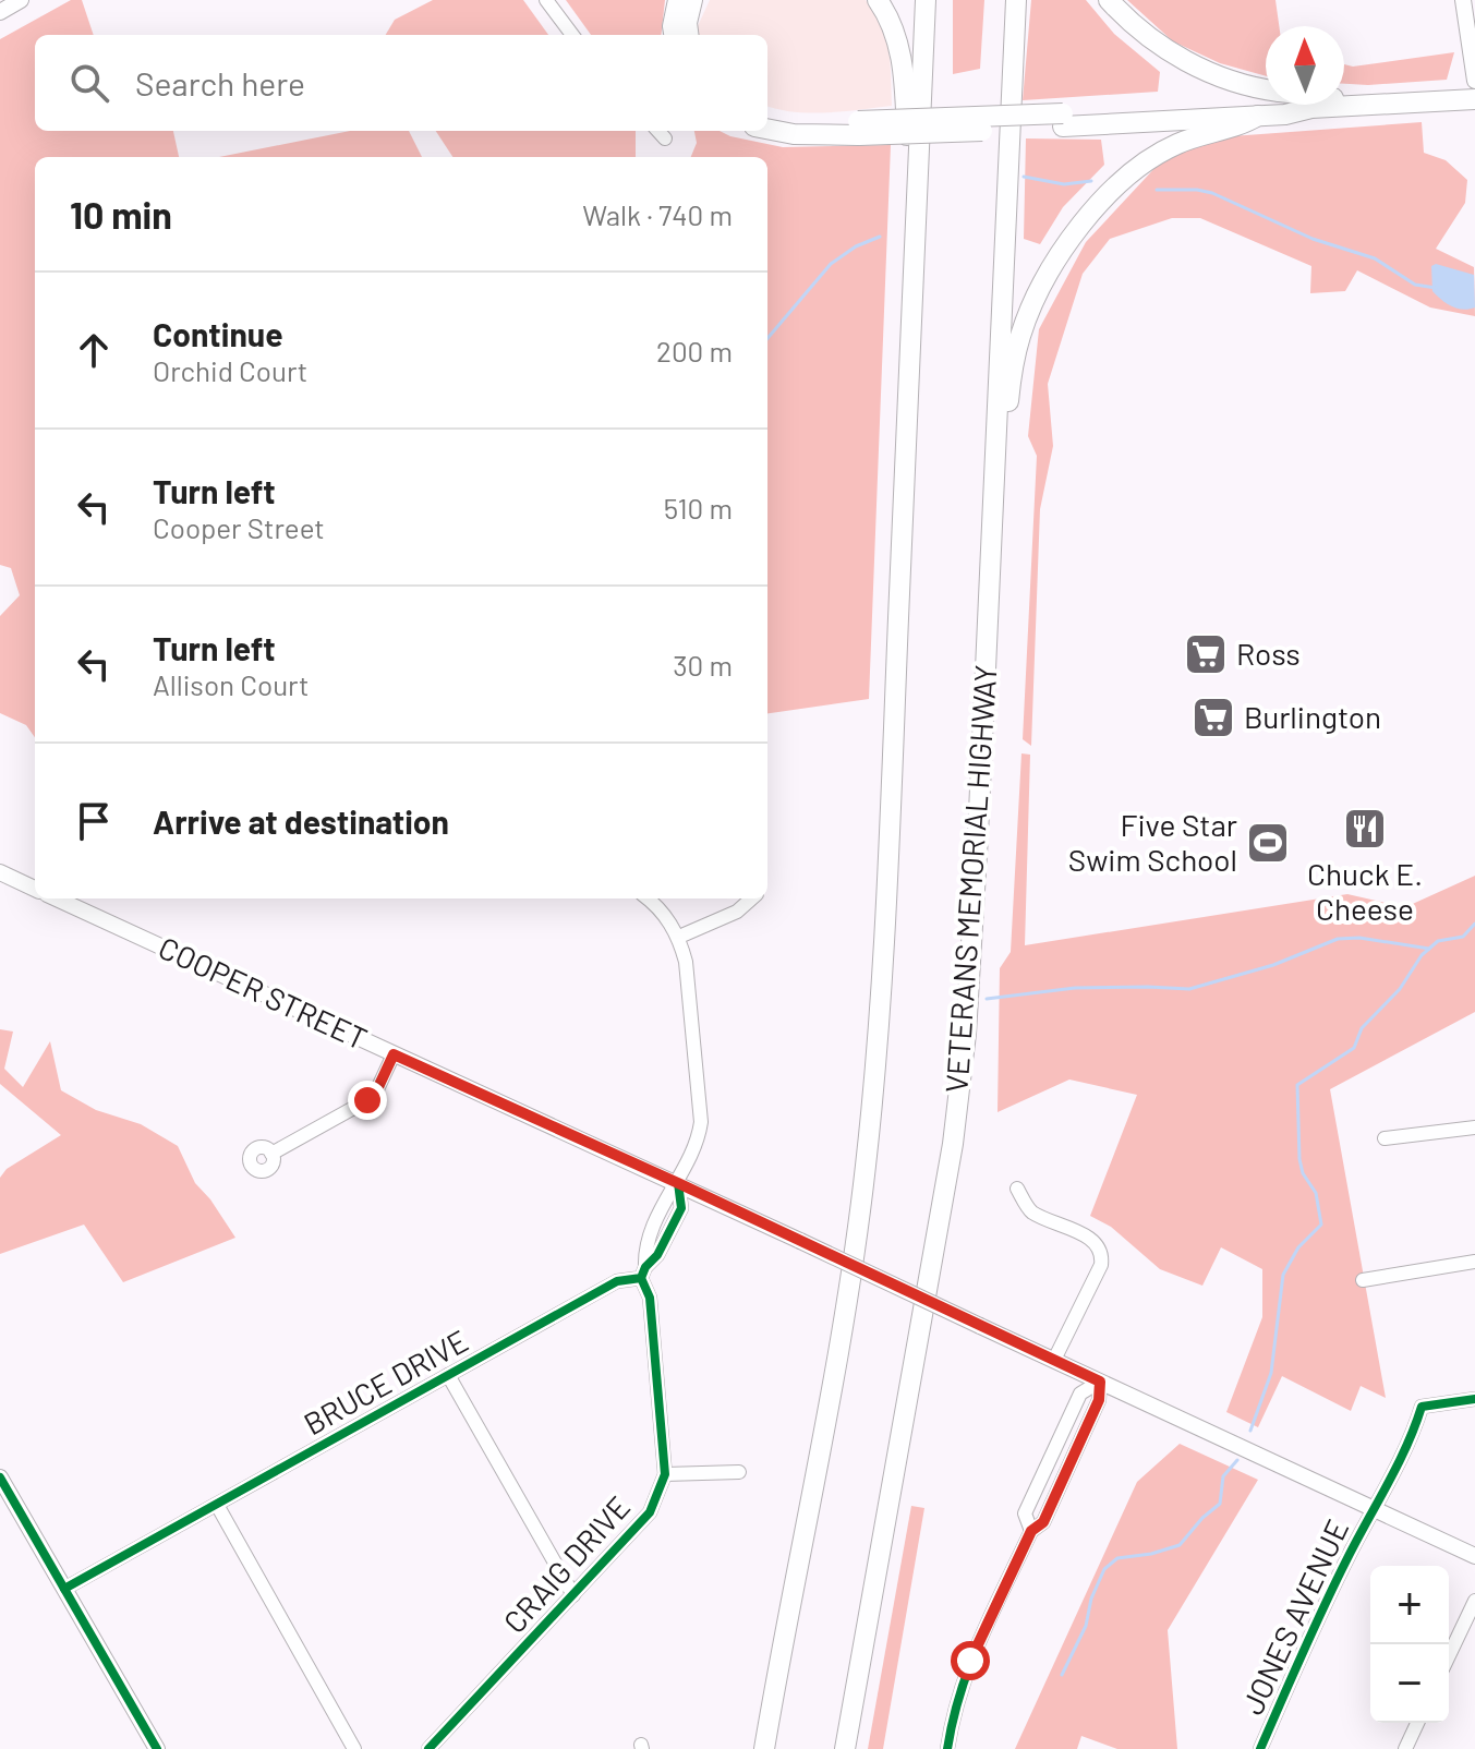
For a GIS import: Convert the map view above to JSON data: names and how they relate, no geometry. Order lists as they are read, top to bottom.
{
  "streets": {
    "highway": ["VETERANS MEMORIAL HIGHWAY"],
    "main road": ["COOPER STREET"],
    "street": ["BRUCE DRIVE", "CRAIG DRIVE", "JONES AVENUE"]
  },
  "crossings": [
    ["COOPER STREET", "JONES AVENUE"],
    ["BRUCE DRIVE", "CRAIG DRIVE"]
  ],
  "places": {
    "supermarket": ["Ross", "Burlington"],
    "restaurant": ["Chuck E. Cheese"],
    "sports": ["Five Star Swim School"]
  },
  "north": "top",
  "page": {
    "search": "Search here",
    "heading": ["10 min", "Walk · 740 m"],
    "list": [
      ["Continue", "Orchid Court", "200 m"],
      ["Turn left", "Cooper Street", "510 m"],
      ["Turn left", "Allison Court", "30 m"],
      "Arrive at destination"
    ],
    "map_buttons": ["+", "−"]
  }
}
